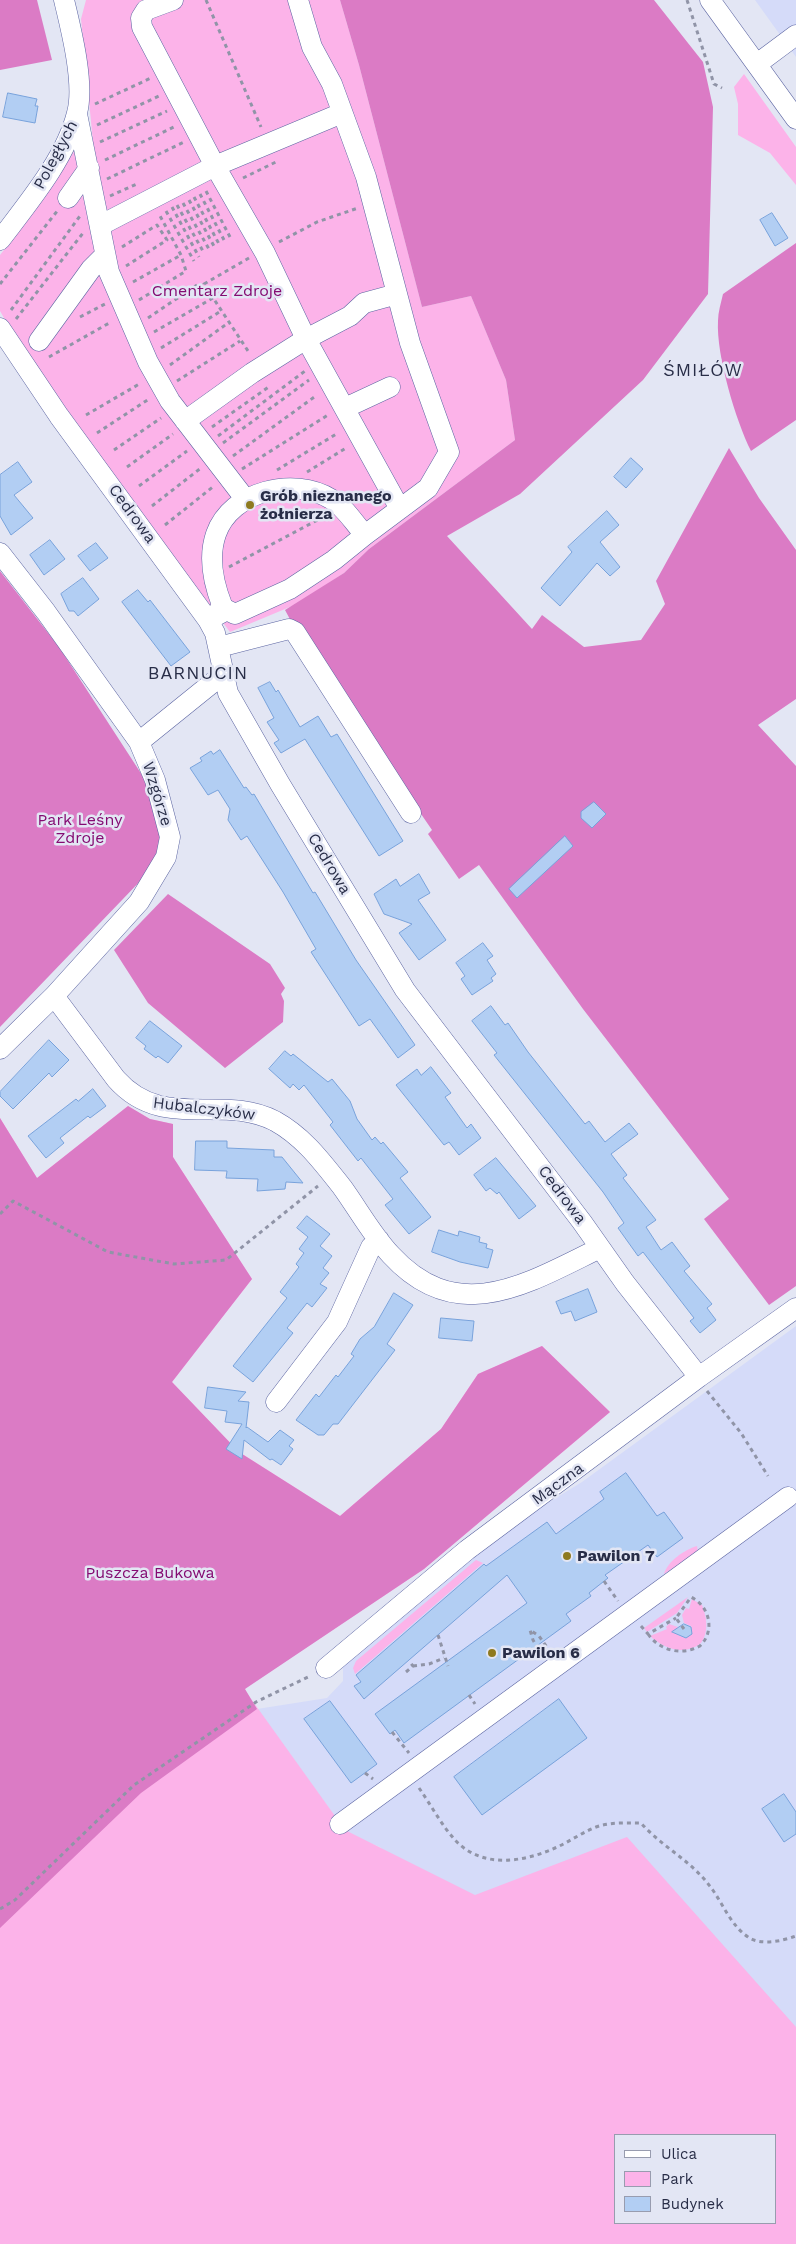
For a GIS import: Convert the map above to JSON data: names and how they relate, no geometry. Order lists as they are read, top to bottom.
{
  "streets": {
    "street": [
      "Poległych",
      "Cedrowa",
      "Wzgórze",
      "Hubalczyków",
      "Mączna"
    ]
  },
  "crossings": [
    ["Cedrowa", "Hubalczyków"],
    ["Cedrowa", "Mączna"],
    ["Wzgórze", "Hubalczyków"]
  ],
  "districts": ["ŚMIŁÓW", "BARNUCIN"],
  "parks": ["Cmentarz Zdroje", "Park Leśny Zdroje", "Puszcza Bukowa"],
  "places": ["Grób nieznanego żołnierza", "Pawilon 7", "Pawilon 6"],
  "legend": ["Ulica", "Park", "Budynek"]
}
